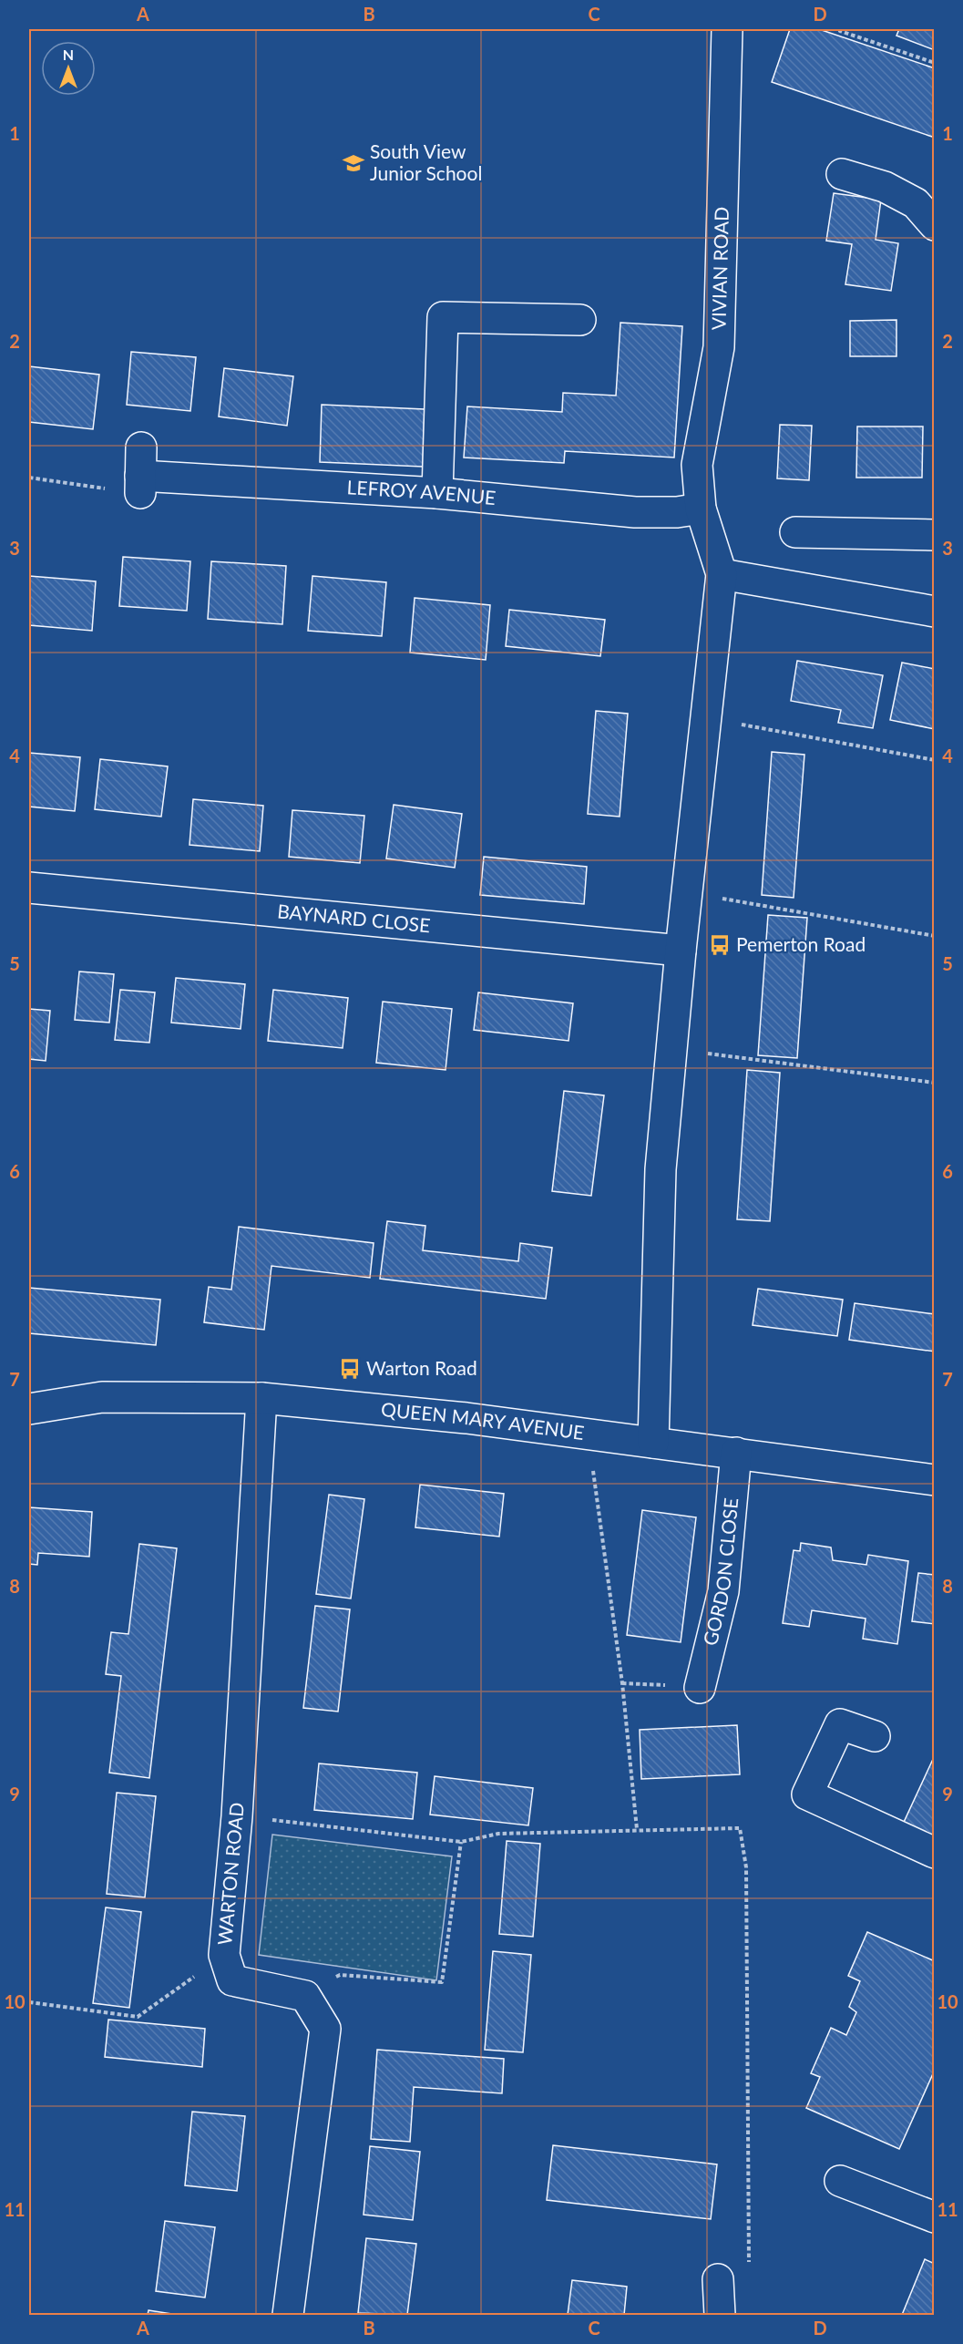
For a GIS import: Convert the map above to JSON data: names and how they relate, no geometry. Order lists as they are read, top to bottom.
{
  "streets": {
    "street": [
      "VIVIAN ROAD",
      "LEFROY AVENUE",
      "BAYNARD CLOSE",
      "QUEEN MARY AVENUE",
      "GORDON CLOSE",
      "WARTON ROAD"
    ]
  },
  "crossings": [
    ["VIVIAN ROAD", "LEFROY AVENUE"],
    ["QUEEN MARY AVENUE", "GORDON CLOSE"],
    ["QUEEN MARY AVENUE", "WARTON ROAD"]
  ],
  "places": {
    "school or university": ["South View Junior School"],
    "bus stop": ["Pemerton Road", "Warton Road"]
  },
  "north": "top",
  "grid": {
    "columns": [
      "A",
      "B",
      "C",
      "D"
    ],
    "rows": [
      "1",
      "2",
      "3",
      "4",
      "5",
      "6",
      "7",
      "8",
      "9",
      "10",
      "11"
    ]
  }
}
